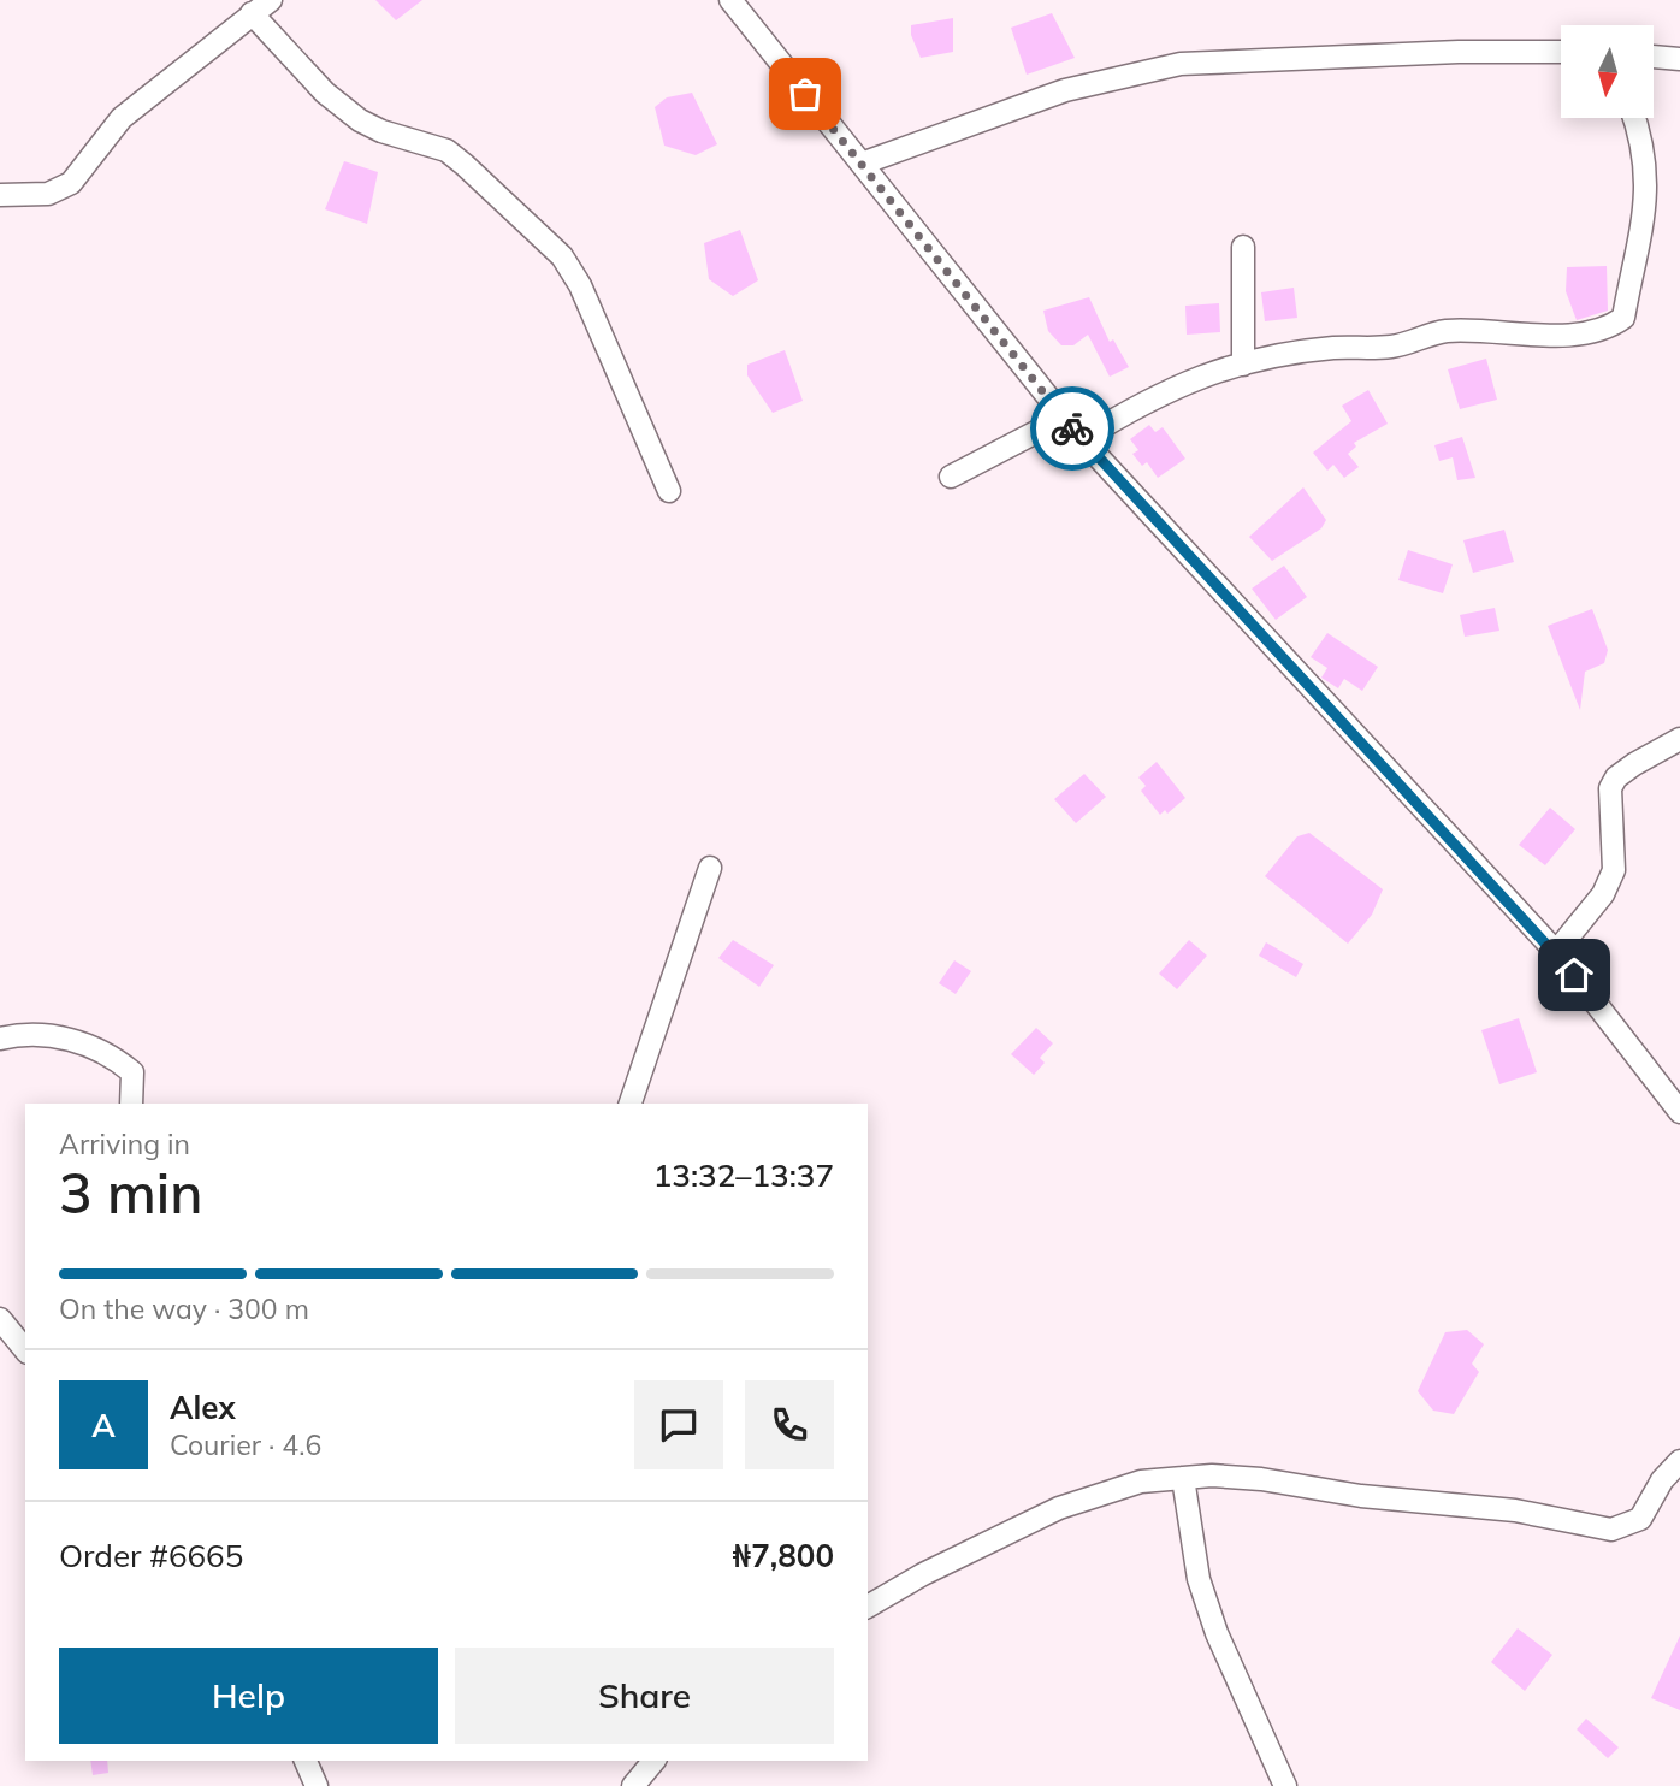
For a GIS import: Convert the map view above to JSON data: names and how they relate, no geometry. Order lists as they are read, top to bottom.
{
  "north": "bottom",
  "page": {
    "heading": ["3 min", "Arriving in", "13:32–13:37"],
    "panel": [
      "Alex",
      "Courier · 4.6",
      "Order #6665",
      "₦7,800"
    ],
    "bar": "On the way · 300 m",
    "round": "A",
    "buttons": ["Help", "Share"]
  }
}
